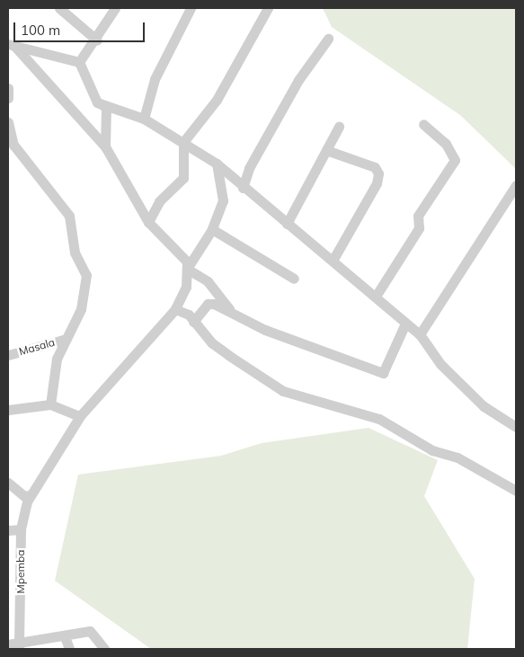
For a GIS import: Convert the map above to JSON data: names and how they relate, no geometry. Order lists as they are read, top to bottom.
{
  "streets": {
    "street": ["Masala", "Mpemba"]
  },
  "scale_bar": "100 m"
}
